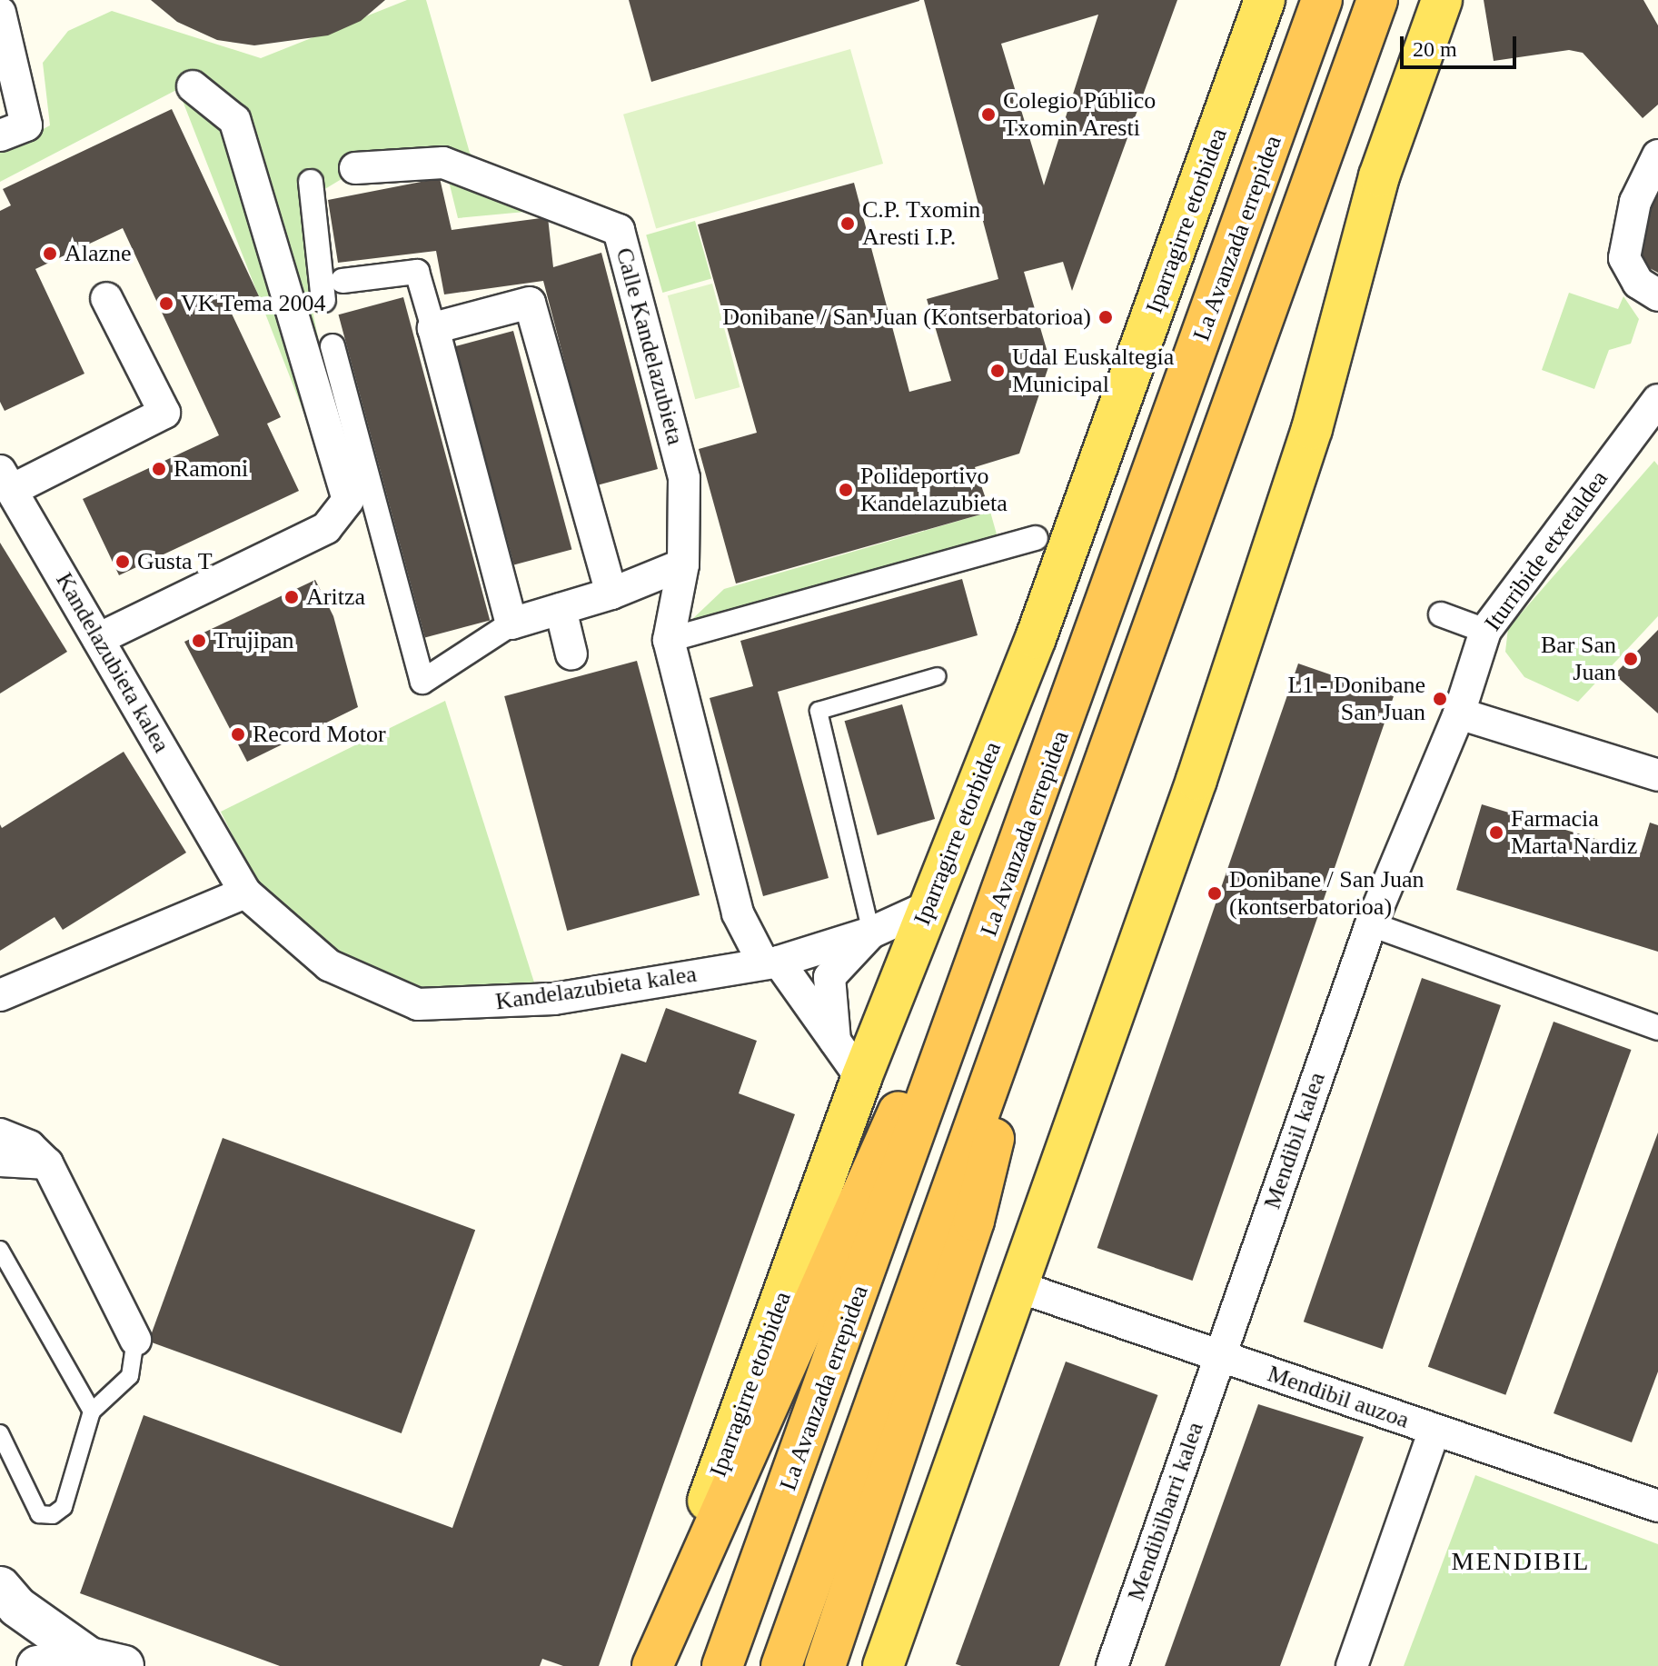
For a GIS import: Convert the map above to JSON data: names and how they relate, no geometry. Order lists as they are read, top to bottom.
{
  "streets": {
    "highway": ["La Avanzada errepidea"],
    "main road": ["Iparragirre etorbidea"],
    "street": [
      "Calle Kandelazubieta",
      "Iturribide etxetaldea",
      "Kandelazubieta kalea",
      "Mendibil kalea",
      "Mendibil auzoa",
      "Mendibilbarri kalea"
    ]
  },
  "crossings": [
    ["Iparragirre etorbidea", "Calle Kandelazubieta"],
    ["Calle Kandelazubieta", "Kandelazubieta kalea"],
    ["Iturribide etxetaldea", "Mendibil kalea"],
    ["Mendibil kalea", "Mendibil auzoa"],
    ["Mendibil kalea", "Mendibilbarri kalea"],
    ["Mendibil auzoa", "Mendibilbarri kalea"]
  ],
  "districts": ["MENDIBIL"],
  "places": [
    "Colegio Público Txomin Aresti",
    "C.P. Txomin Aresti I.P.",
    "Alazne",
    "VK Tema 2004",
    "Donibane / San Juan (Kontserbatorioa)",
    "Udal Euskaltegia Municipal",
    "Ramoni",
    "Polideportivo Kandelazubieta",
    "Gusta T",
    "Aritza",
    "Trujipan",
    "Bar San Juan",
    "L1 - Donibane San Juan",
    "Record Motor",
    "Farmacia Marta Nardiz",
    "Donibane / San Juan (kontserbatorioa)"
  ],
  "scale_bar": "20 m"
}
